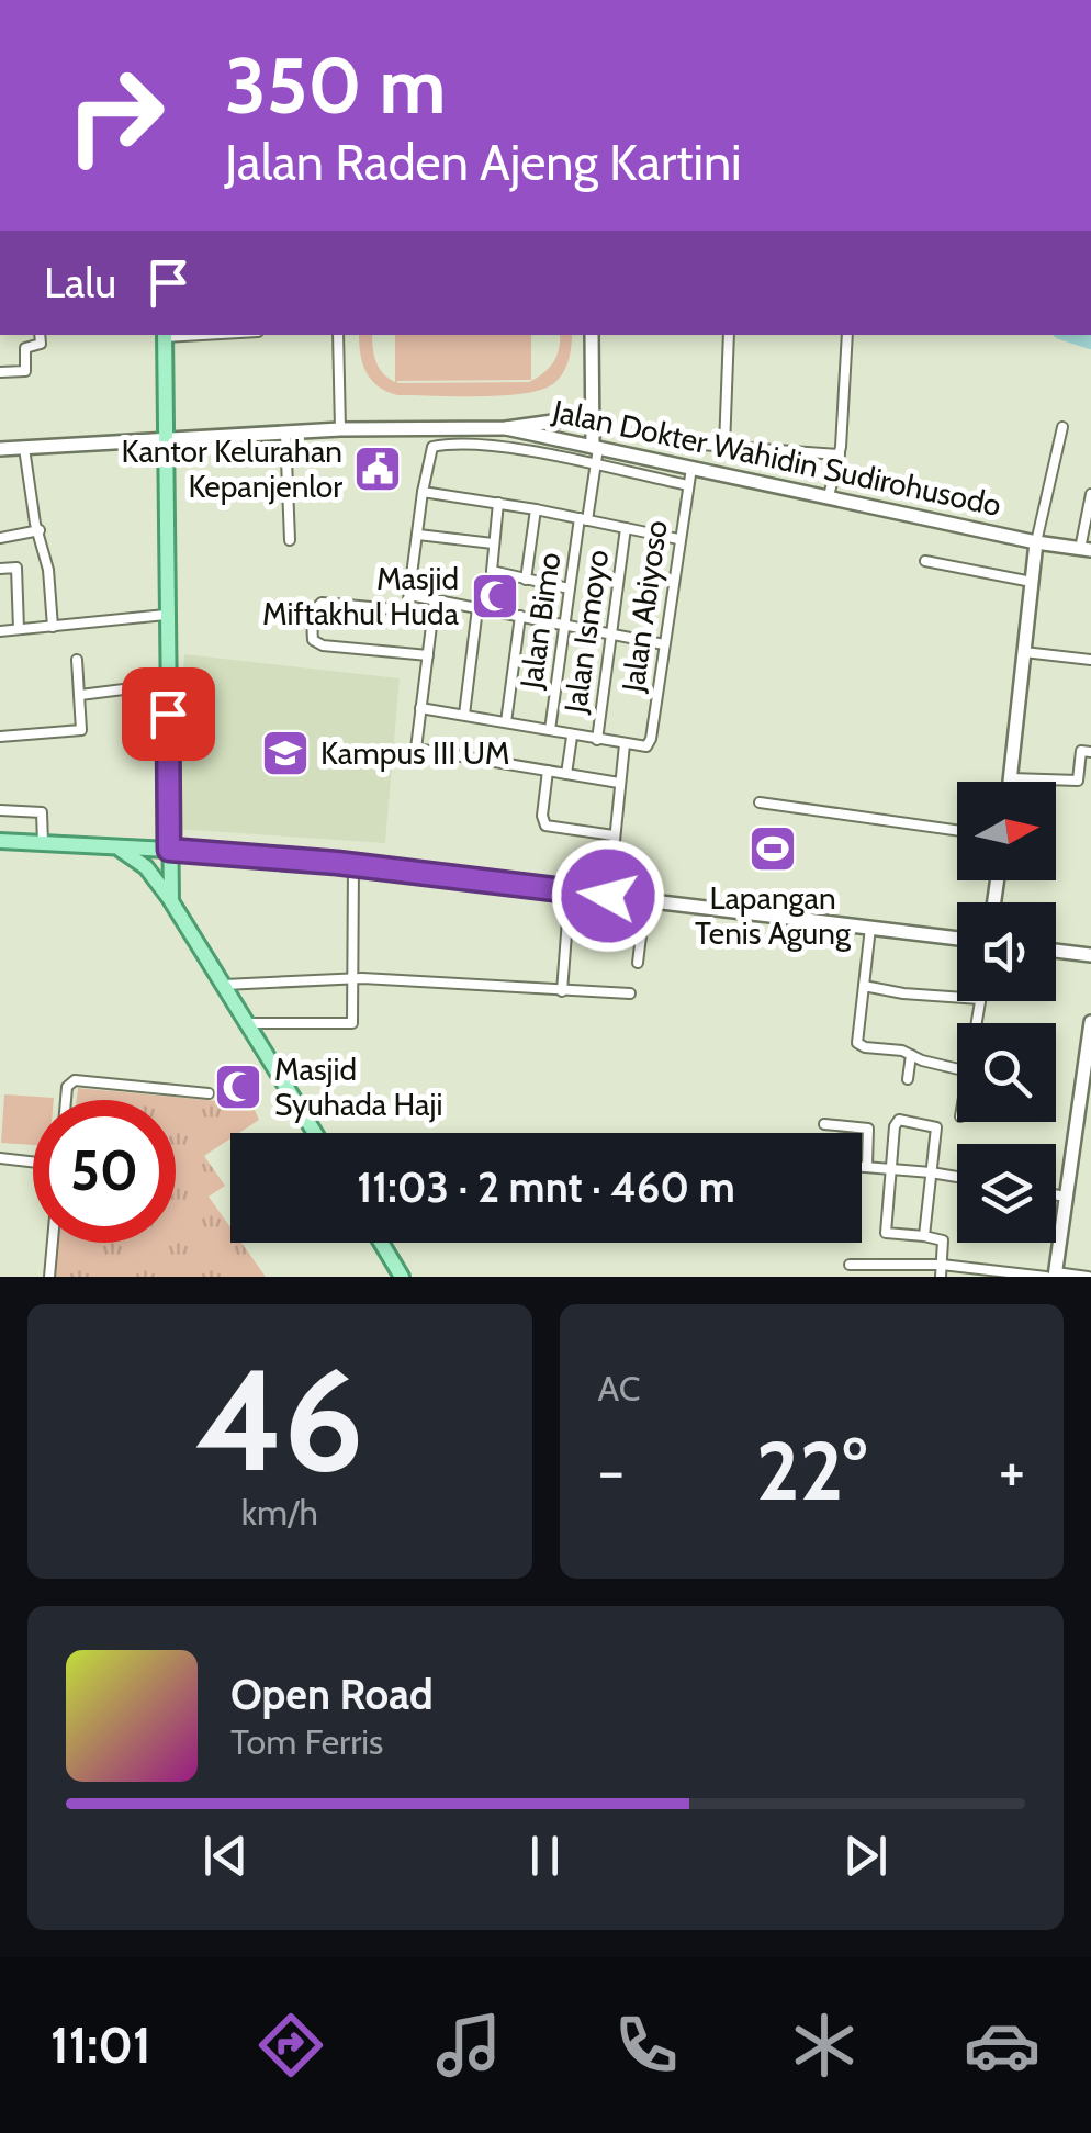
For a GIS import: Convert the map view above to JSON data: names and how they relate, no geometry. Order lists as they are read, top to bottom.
{
  "streets": {
    "main road": ["Jalan Dokter Wahidin Sudirohusodo"],
    "street": ["Jalan Abiyoso", "Jalan Bimo", "Jalan Ismoyo"]
  },
  "crossings": [
    ["Jalan Dokter Wahidin Sudirohusodo", "Jalan Abiyoso"],
    ["Jalan Dokter Wahidin Sudirohusodo", "Jalan Bimo"]
  ],
  "places": {
    "public building": ["Kantor Kelurahan Kepanjenlor"],
    "mosque": ["Masjid Miftakhul Huda", "Masjid Syuhada Haji"],
    "school or university": ["Kampus III UM"],
    "sports": ["Lapangan Tenis Agung"]
  },
  "north": "right",
  "page": {
    "turn": ["350 m", "Jalan Raden Ajeng Kartini"],
    "then": "Lalu",
    "limit": "50",
    "trip": "11:03 · 2 mnt · 460 m",
    "tile": [
      ["46", "km/h"],
      "AC"
    ],
    "heat": ["−", "22°", "+"],
    "song": ["Open Road", "Tom Ferris"],
    "tabs": "11:01"
  }
}
